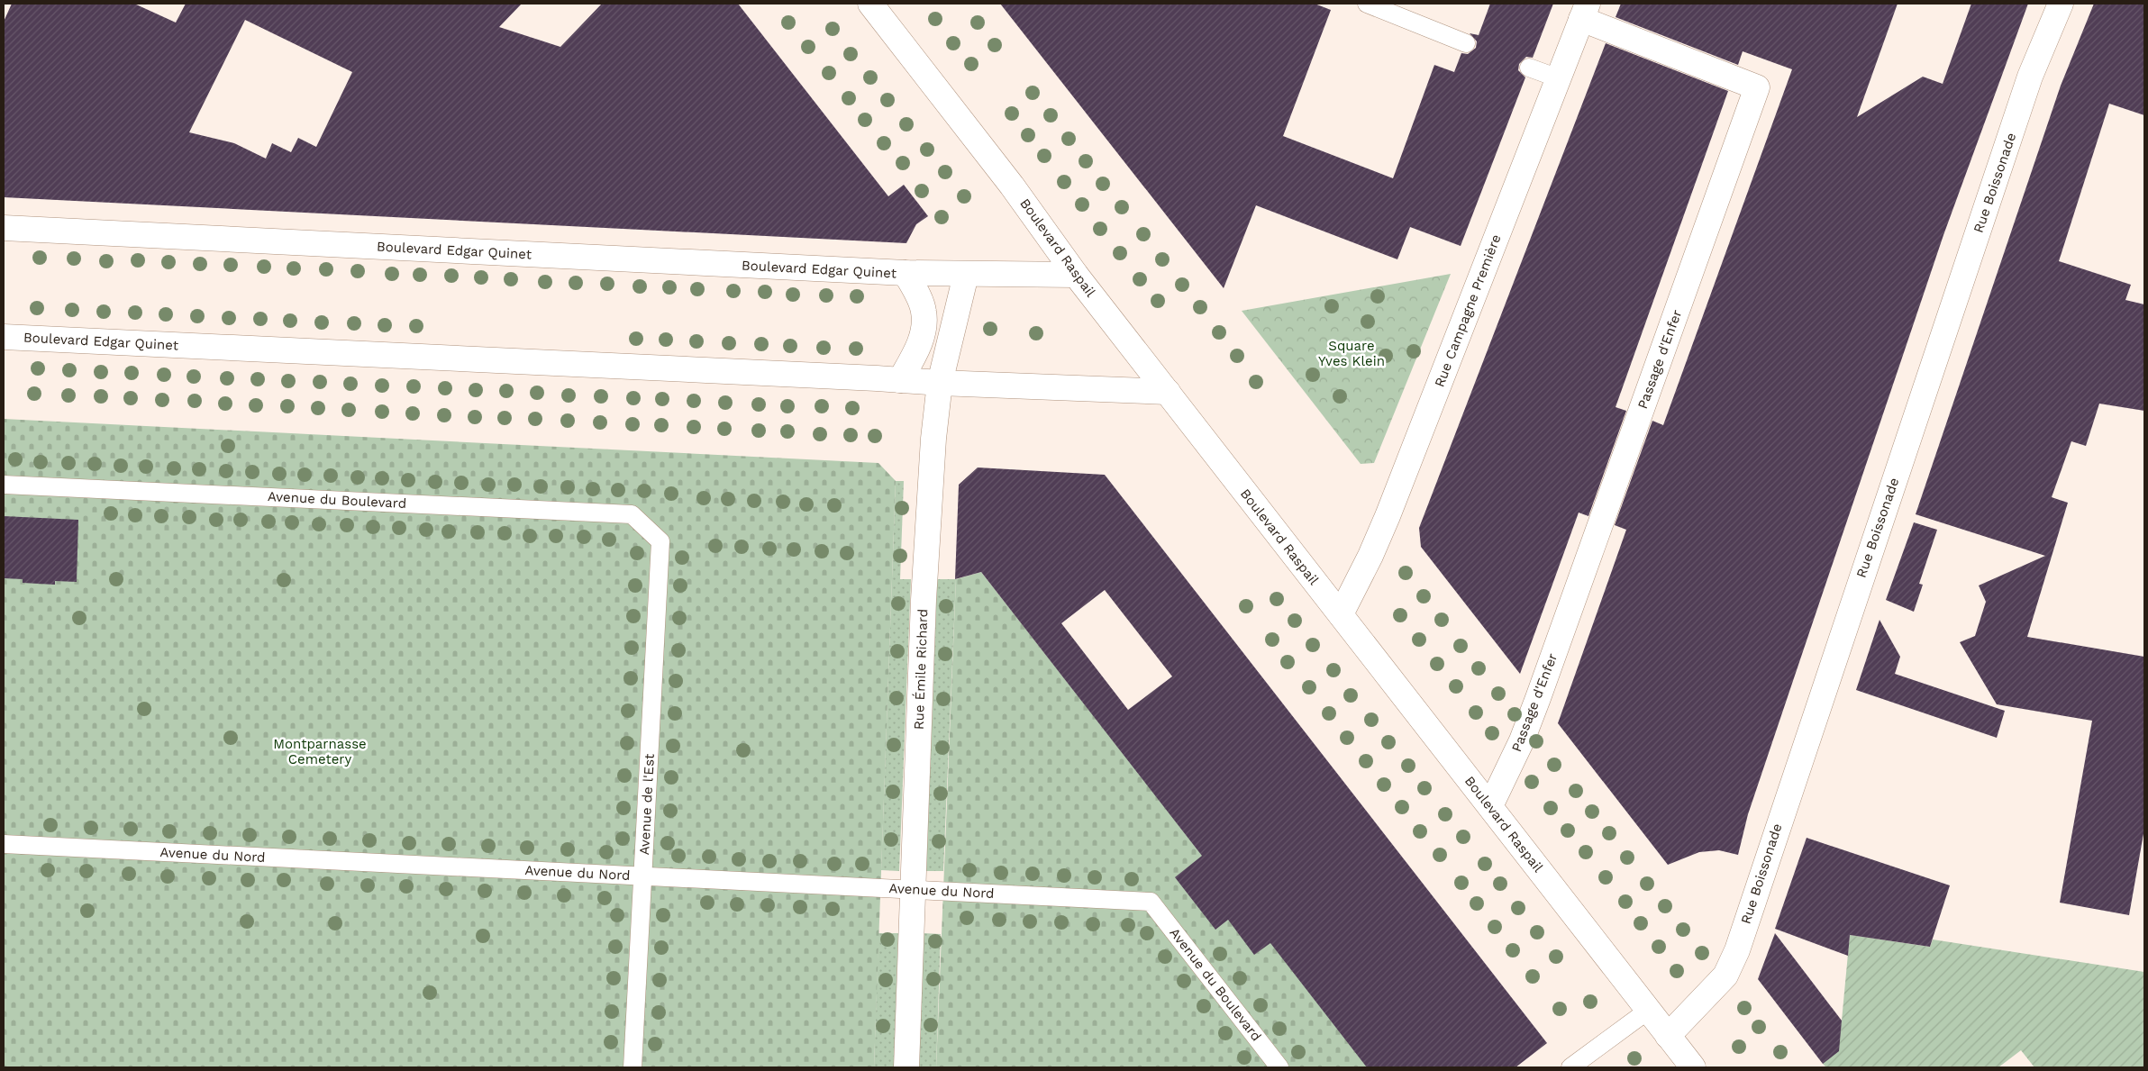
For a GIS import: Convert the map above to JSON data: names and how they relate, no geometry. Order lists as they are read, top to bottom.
{
  "streets": {
    "street": [
      "Rue Boissonade",
      "Boulevard Raspail",
      "Boulevard Edgar Quinet",
      "Rue Campagne Première",
      "Passage d'Enfer",
      "Rue Émile Richard"
    ],
    "lane": ["Avenue du Boulevard", "Avenue de l'Est", "Avenue du Nord"]
  },
  "crossings": [
    ["Rue Boissonade", "Boulevard Raspail"],
    ["Boulevard Raspail", "Boulevard Edgar Quinet"],
    ["Boulevard Raspail", "Rue Campagne Première"],
    ["Boulevard Raspail", "Passage d'Enfer"],
    ["Boulevard Edgar Quinet", "Rue Émile Richard"],
    ["Rue Campagne Première", "Passage d'Enfer"],
    ["Avenue du Boulevard", "Avenue de l'Est"],
    ["Avenue du Boulevard", "Avenue du Nord"],
    ["Rue Émile Richard", "Avenue du Nord"],
    ["Avenue de l'Est", "Avenue du Nord"]
  ],
  "parks": ["Square Yves Klein", "Montparnasse Cemetery"]
}
